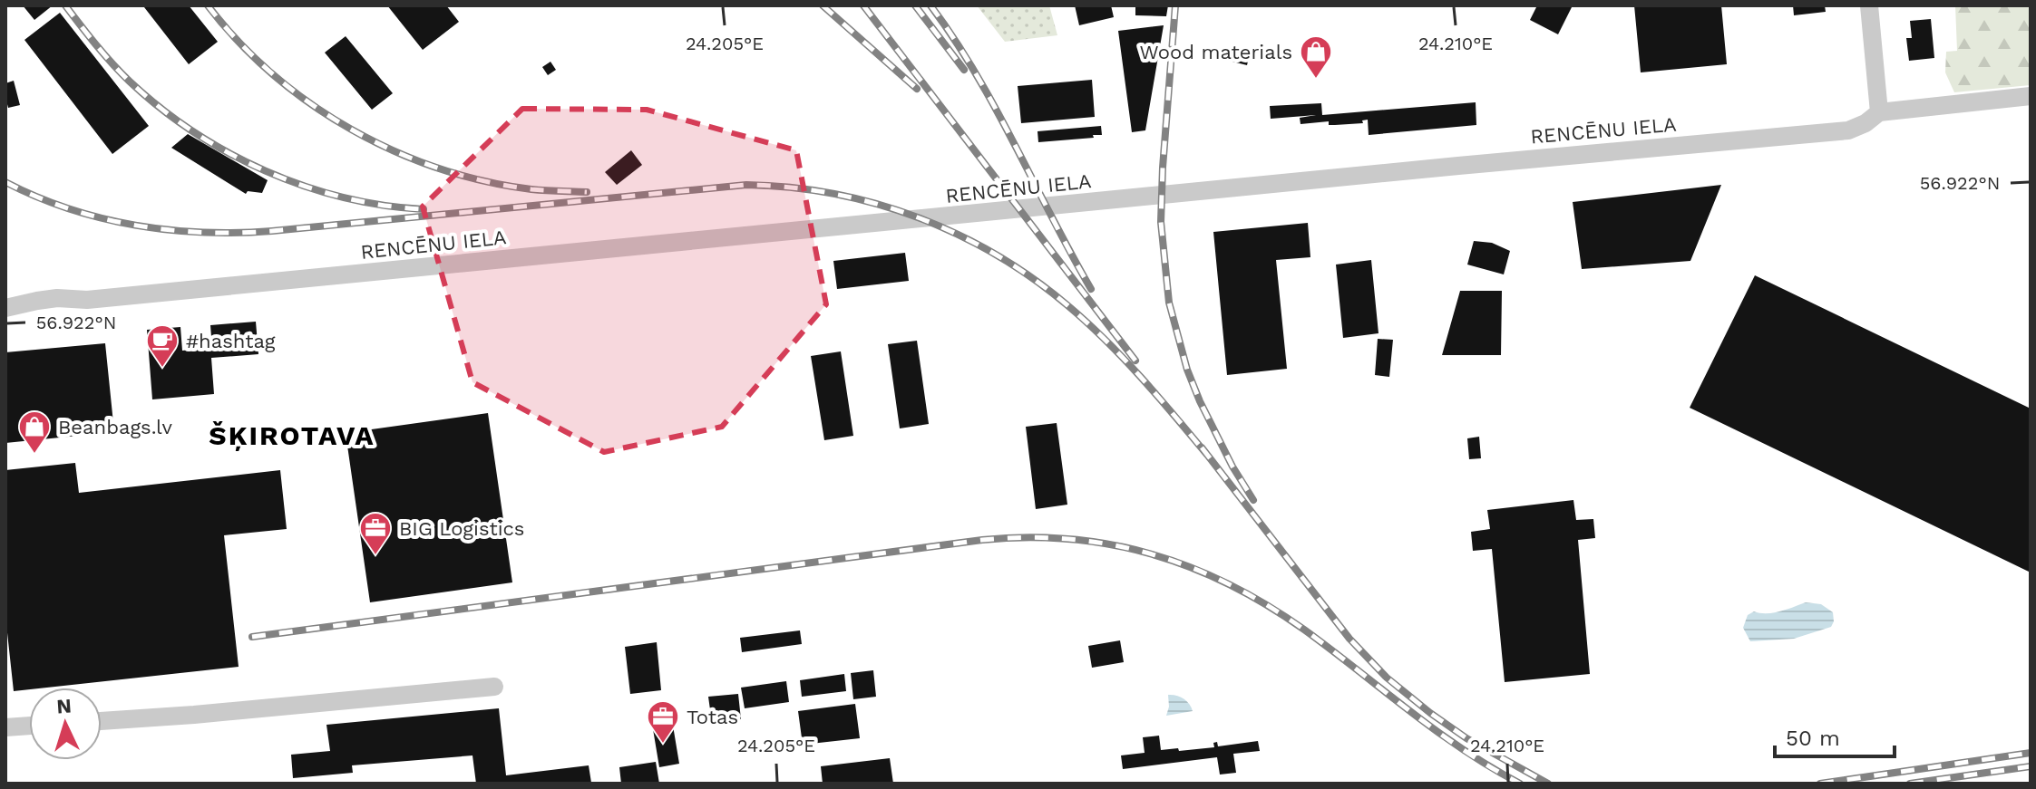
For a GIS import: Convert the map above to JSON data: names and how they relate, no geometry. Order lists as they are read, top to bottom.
{
  "streets": {
    "street": ["RENCĒNU IELA"]
  },
  "districts": ["ŠĶIROTAVA"],
  "places": {
    "shop": ["Wood materials", "Beanbags.lv"],
    "cafe": ["#hashtag"],
    "office": ["BIG Logistics", "Totas"]
  },
  "scale_bar": "50 m",
  "north": "top",
  "coordinates": ["24.205°E", "24.210°E", "56.922°N"]
}
